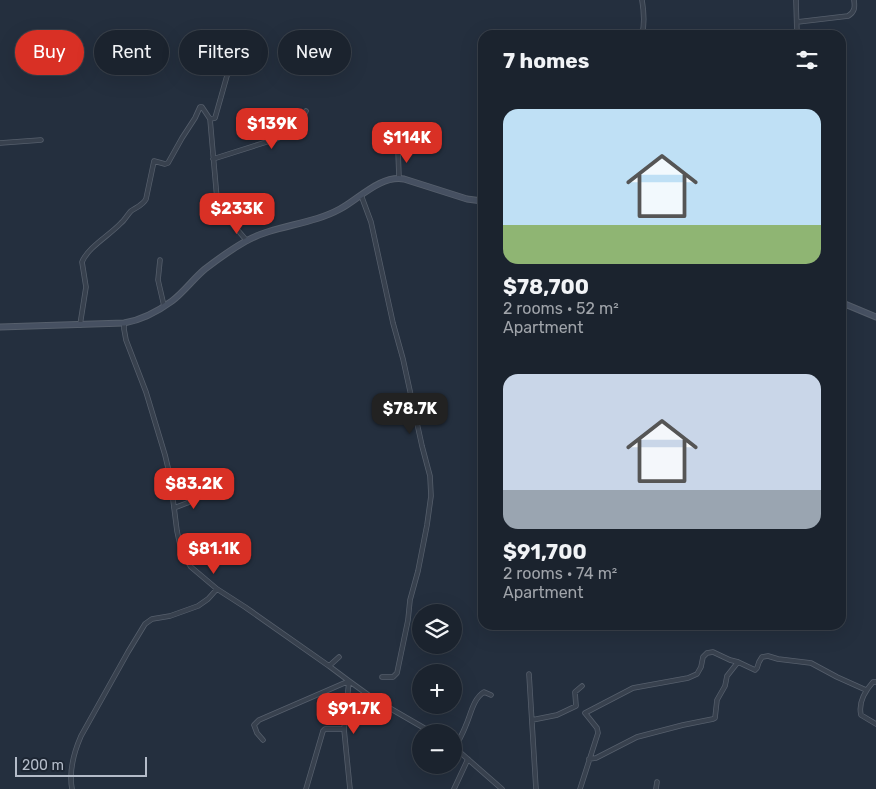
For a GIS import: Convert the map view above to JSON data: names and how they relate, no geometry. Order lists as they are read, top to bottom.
{
  "scale_bar": "200 m",
  "page": {
    "chip": [
      "Buy",
      "Rent",
      "Filters",
      "New"
    ],
    "heading": "7 homes",
    "list": [
      {
        "name": "$78,700",
        "note": "2 rooms · 52 m² · Apartment"
      },
      {
        "name": "$91,700",
        "note": "2 rooms · 74 m² · Apartment"
      }
    ],
    "price": [
      "$139K",
      "$114K",
      "$233K",
      "$78.7K",
      "$83.2K",
      "$81.1K",
      "$91.7K"
    ],
    "map_buttons": ["+", "−"],
    "scale": "200 m"
  }
}
